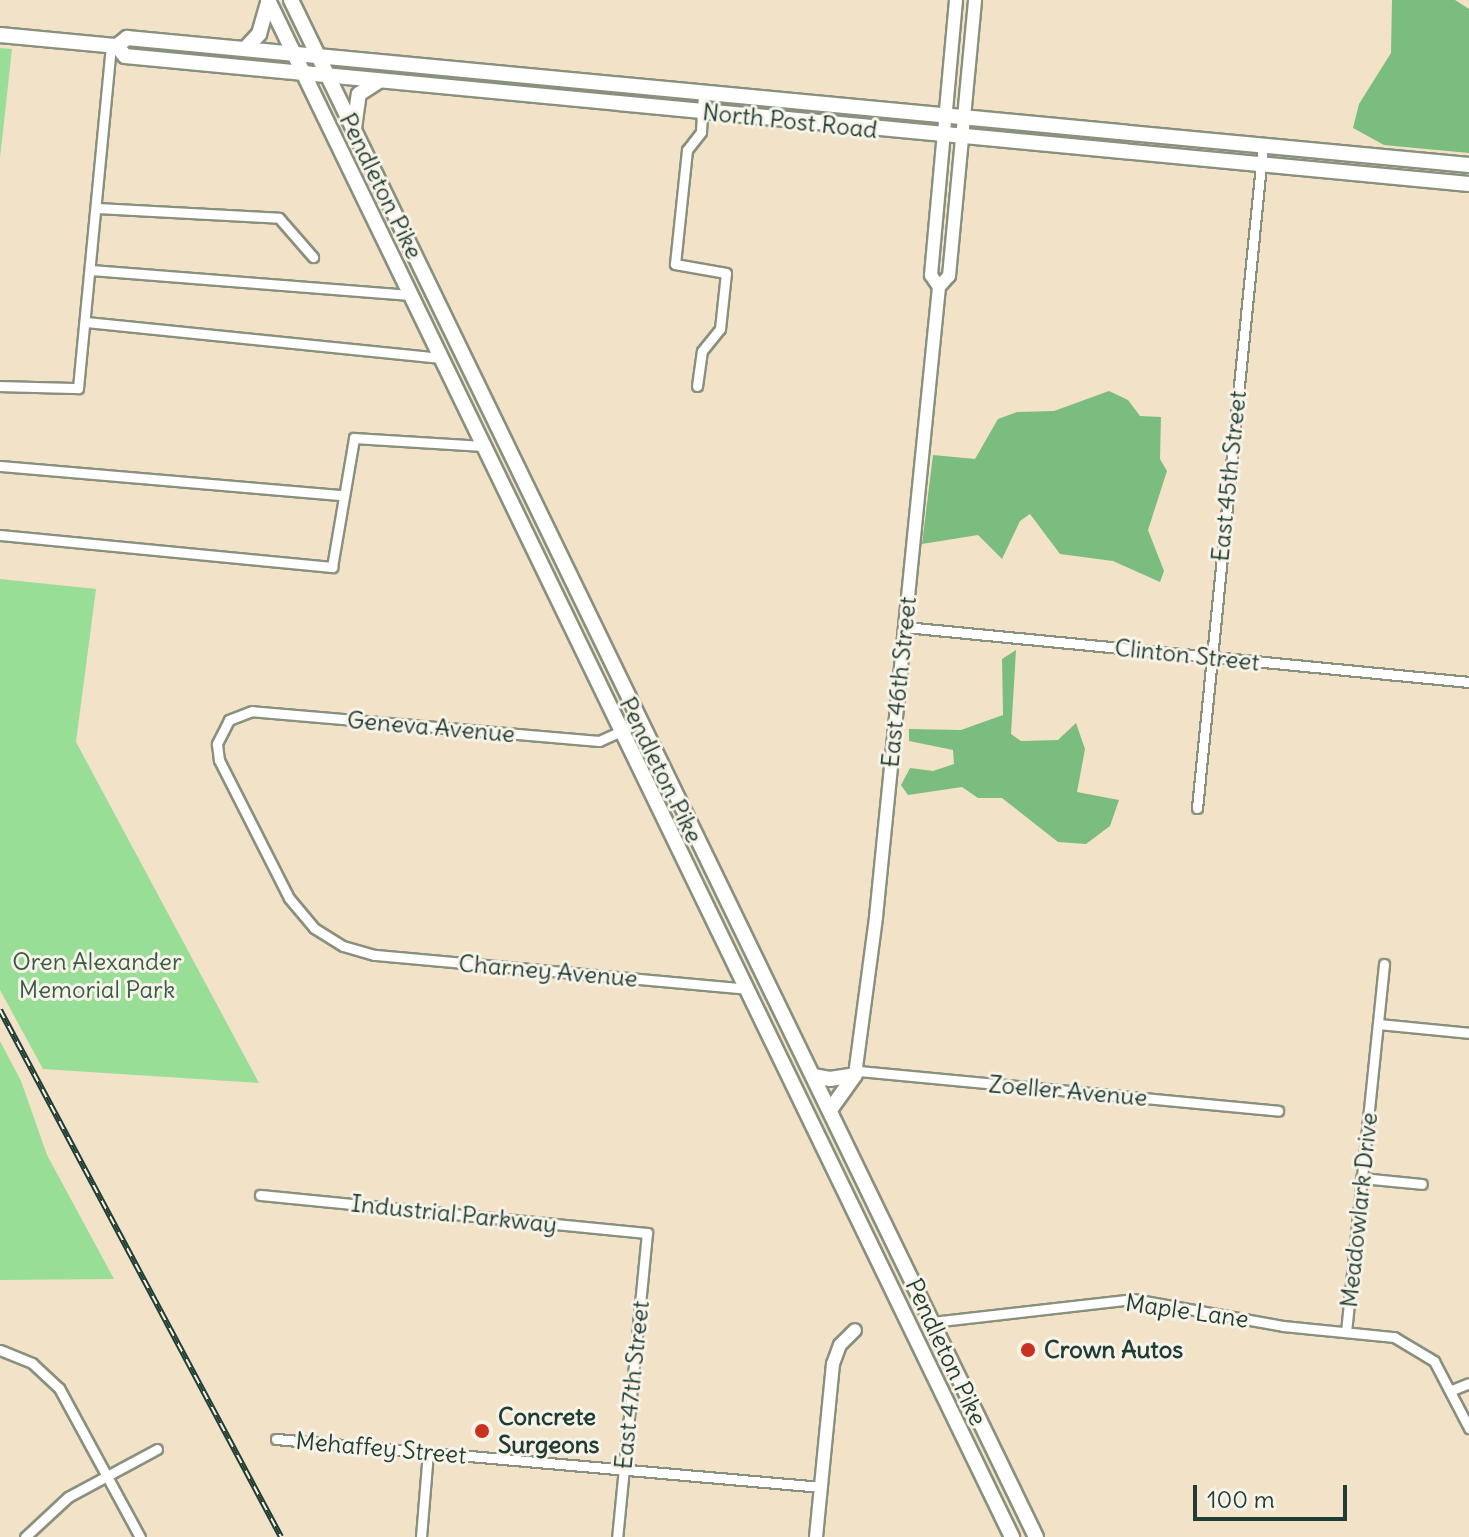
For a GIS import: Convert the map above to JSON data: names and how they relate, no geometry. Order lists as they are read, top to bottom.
{
  "streets": {
    "main road": ["North Post Road", "Pendleton Pike"],
    "street": [
      "East 45th Street",
      "Clinton Street",
      "East 46th Street",
      "Geneva Avenue",
      "Charney Avenue",
      "Zoeller Avenue",
      "Meadowlark Drive",
      "Industrial Parkway",
      "Maple Lane",
      "East 47th Street",
      "Mehaffey Street"
    ]
  },
  "crossings": [
    ["North Post Road", "Pendleton Pike"],
    ["North Post Road", "East 45th Street"],
    ["North Post Road", "East 46th Street"],
    ["Pendleton Pike", "Geneva Avenue"],
    ["Pendleton Pike", "Charney Avenue"],
    ["Pendleton Pike", "Maple Lane"],
    ["East 45th Street", "Clinton Street"],
    ["Clinton Street", "East 46th Street"],
    ["East 46th Street", "Zoeller Avenue"],
    ["Geneva Avenue", "Charney Avenue"],
    ["Meadowlark Drive", "Maple Lane"],
    ["Industrial Parkway", "East 47th Street"],
    ["East 47th Street", "Mehaffey Street"]
  ],
  "parks": ["Oren Alexander Memorial Park"],
  "places": ["Crown Autos", "Concrete Surgeons"],
  "scale_bar": "100 m"
}
